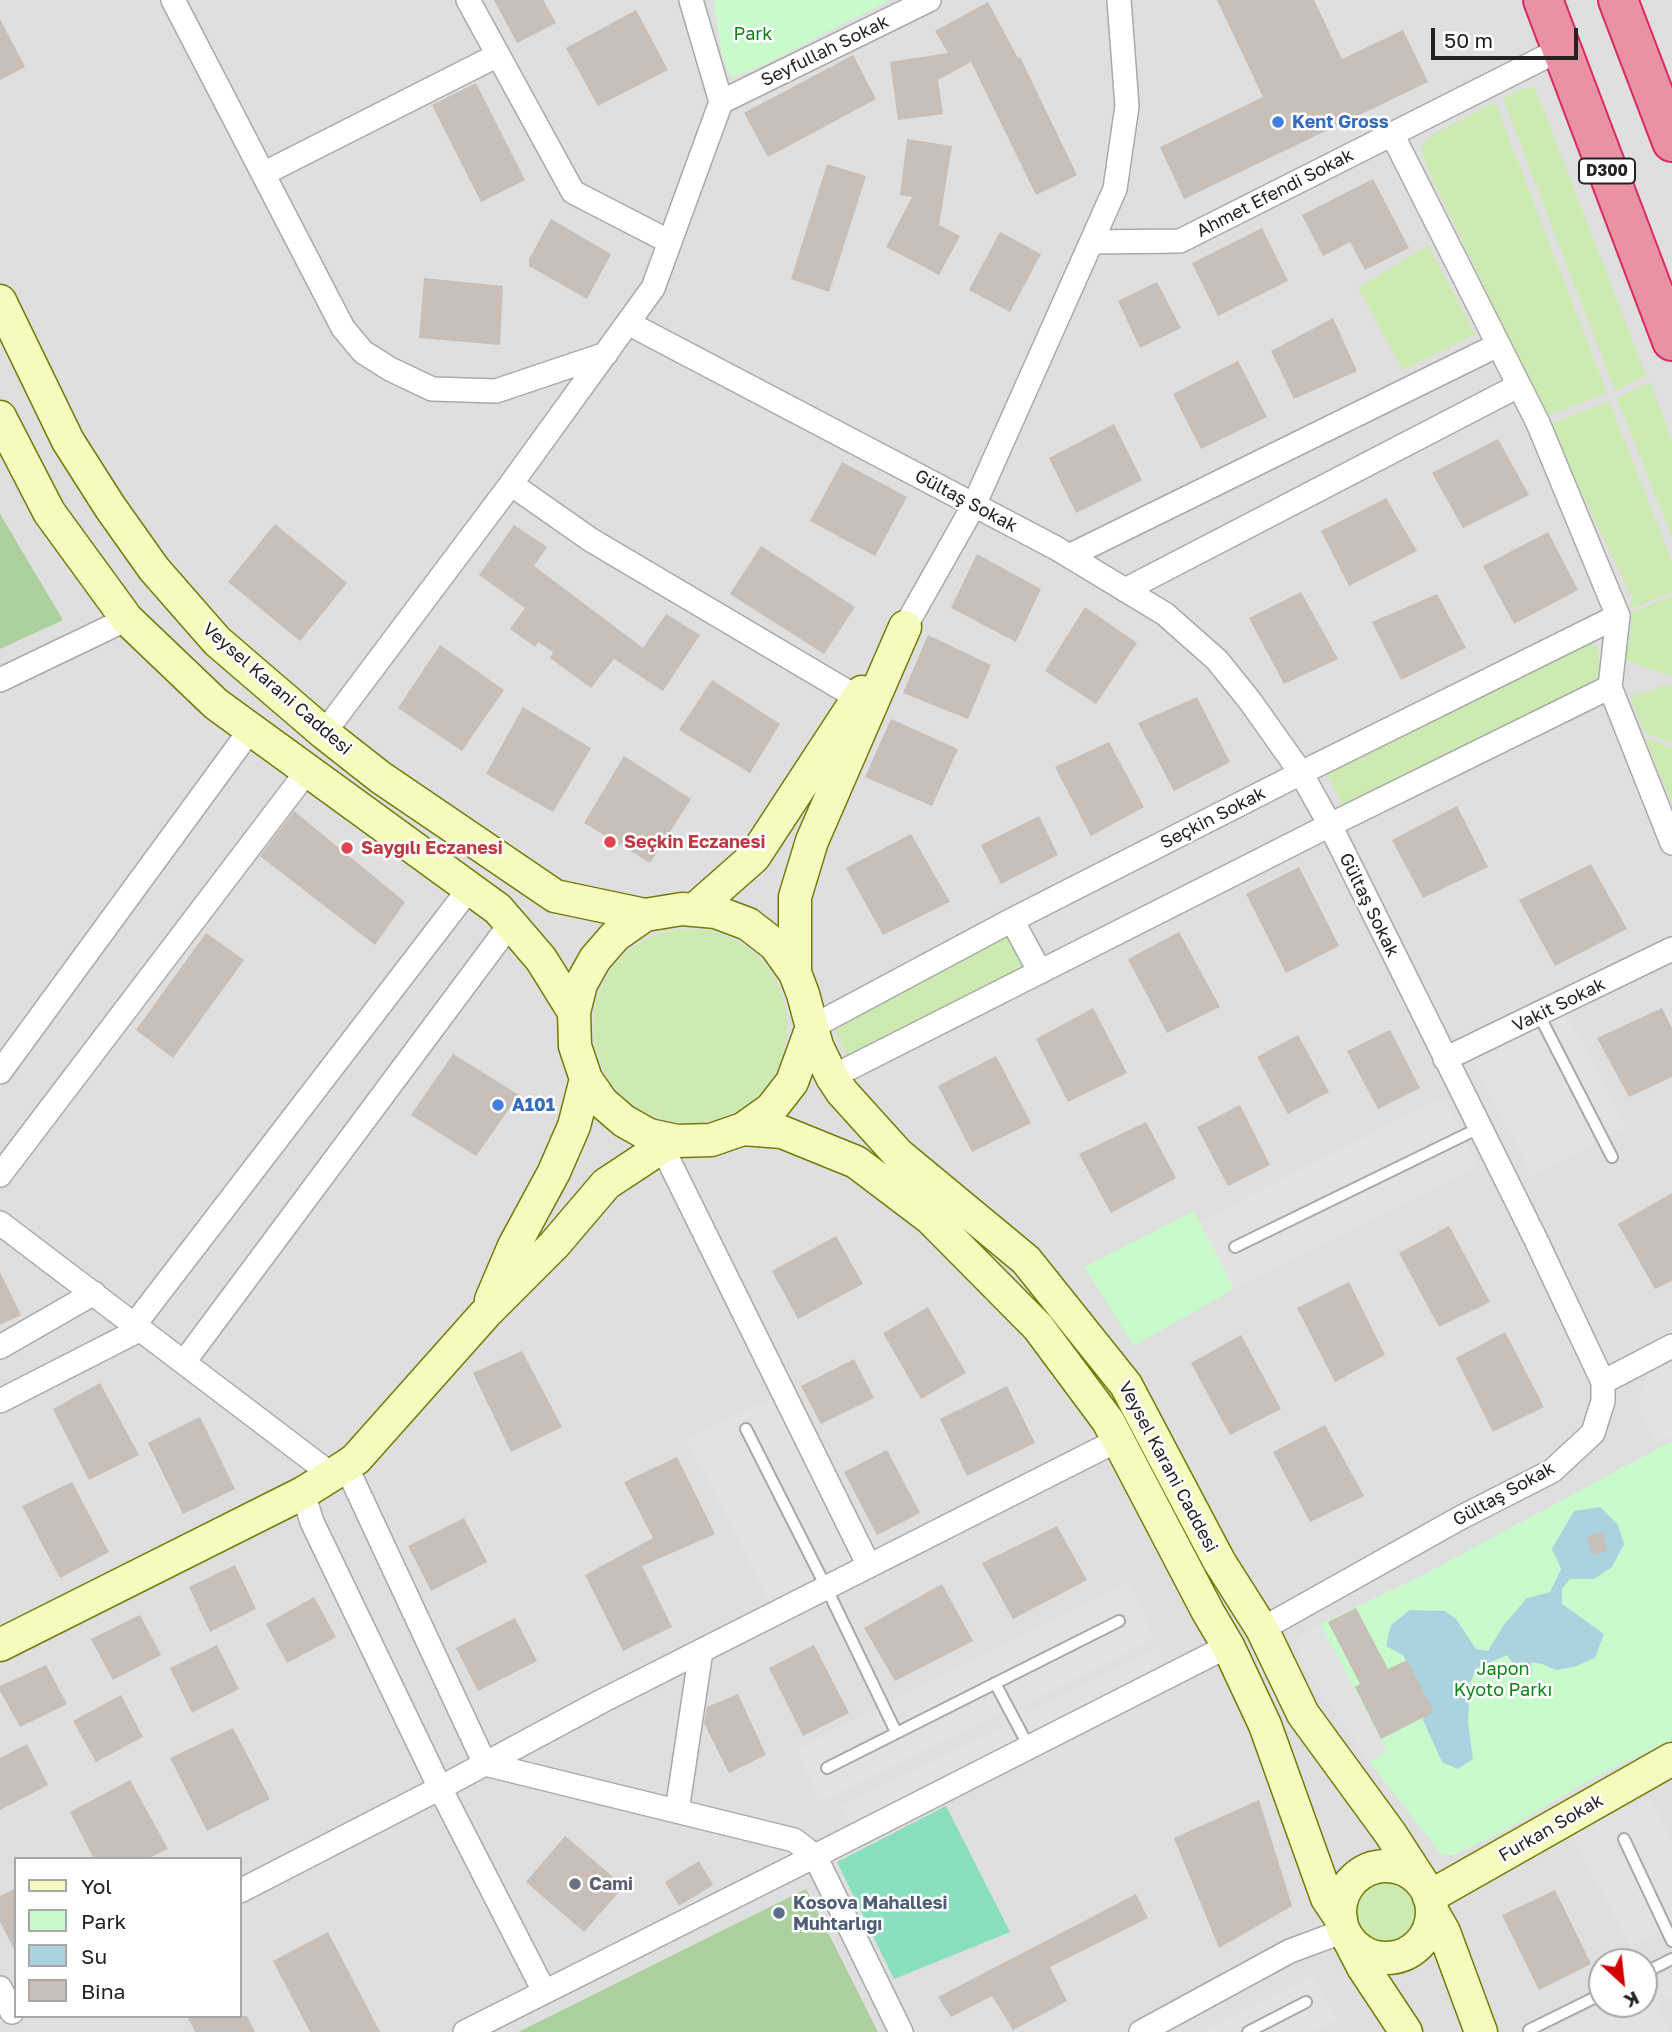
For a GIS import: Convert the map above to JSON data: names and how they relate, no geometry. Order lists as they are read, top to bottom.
{
  "streets": {
    "highway": ["D300"],
    "main road": ["Veysel Karani Caddesi", "Furkan Sokak"],
    "street": [
      "Seyfullah Sokak",
      "Ahmet Efendi Sokak",
      "Gültaş Sokak",
      "Seçkin Sokak",
      "Vakit Sokak"
    ]
  },
  "crossings": [
    ["D300", "Ahmet Efendi Sokak"],
    ["Gültaş Sokak", "Veysel Karani Caddesi"],
    ["Gültaş Sokak", "Seçkin Sokak"],
    ["Gültaş Sokak", "Vakit Sokak"],
    ["Veysel Karani Caddesi", "Seçkin Sokak"],
    ["Veysel Karani Caddesi", "Furkan Sokak"]
  ],
  "parks": ["Park", "Japon Kyoto Parkı"],
  "places": [
    "Kent Gross",
    "Seçkin Eczanesi",
    "Saygılı Eczanesi",
    "A101",
    "Cami",
    "Kosova Mahallesi Muhtarlığı"
  ],
  "legend": [
    "Yol",
    "Park",
    "Su",
    "Bina"
  ],
  "scale_bar": "50 m",
  "north": "bottom right"
}
